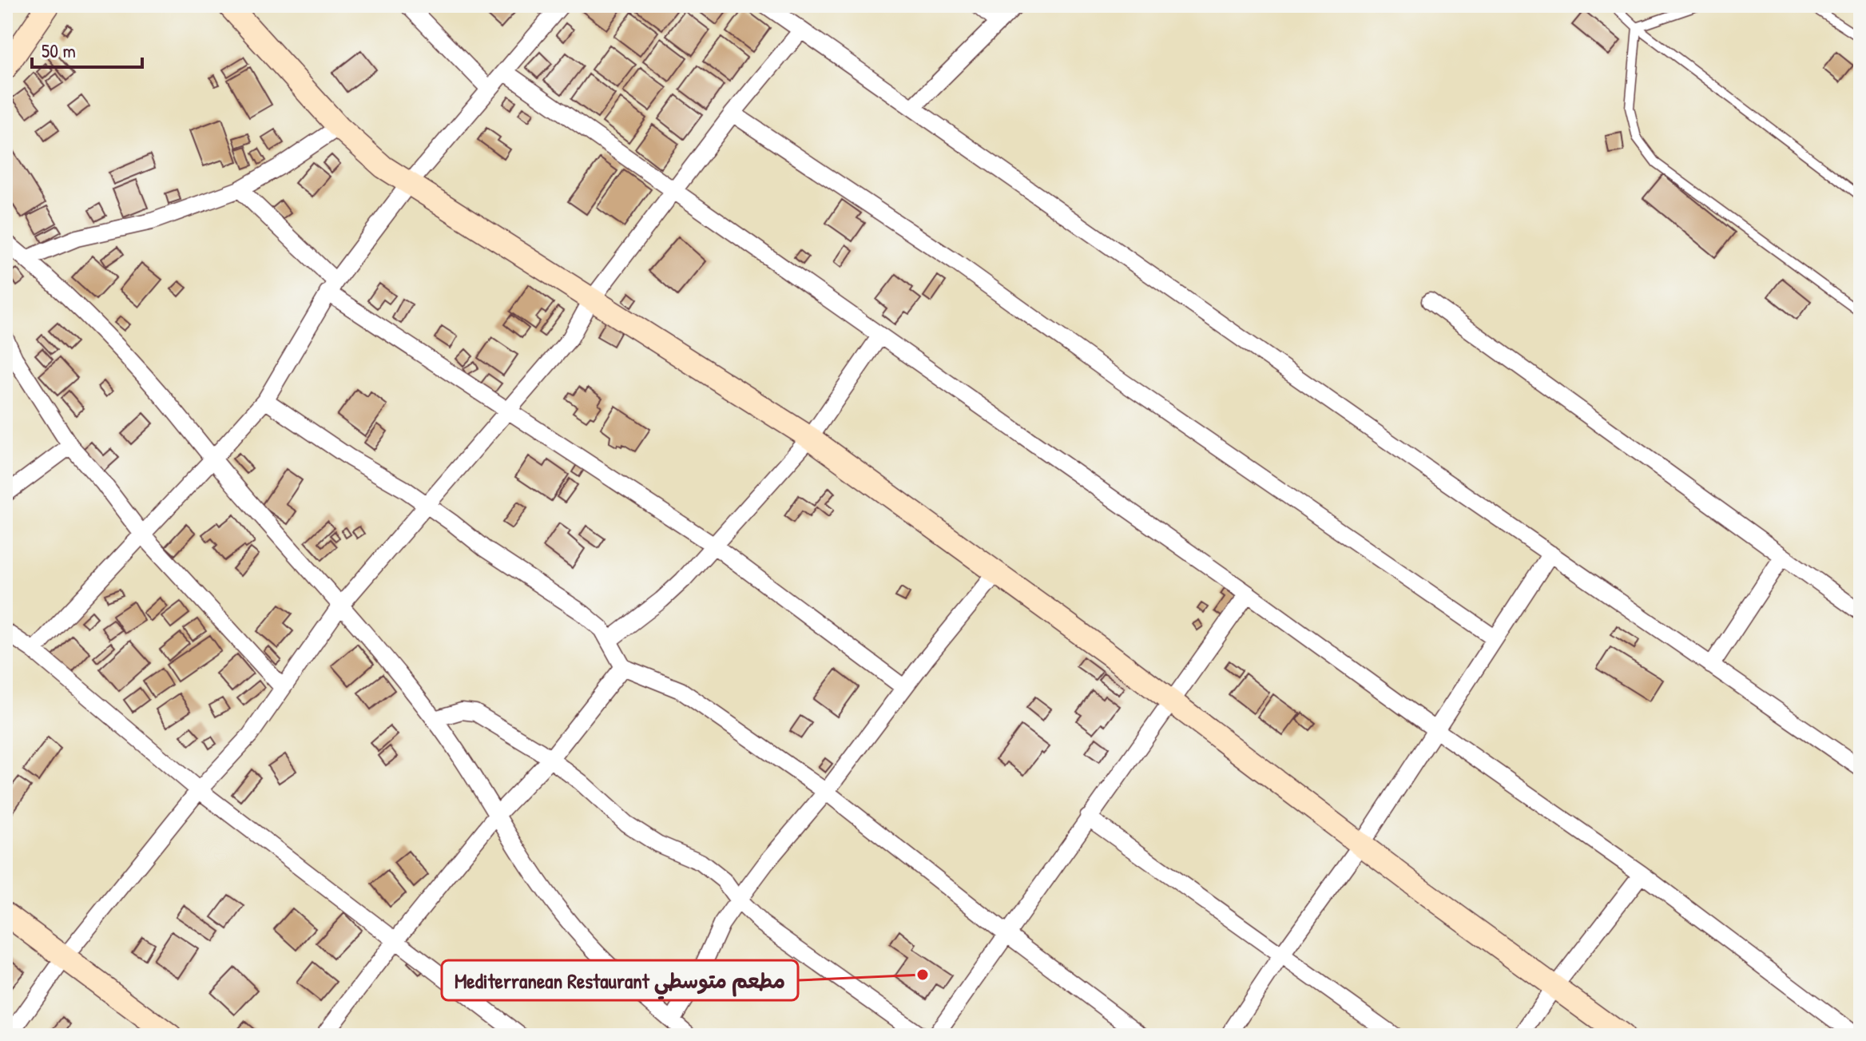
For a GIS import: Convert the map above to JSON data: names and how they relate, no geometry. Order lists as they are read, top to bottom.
{
  "places": ["Mediterranean Restaurant مطعم متوسطي"],
  "scale_bar": "50 m"
}
